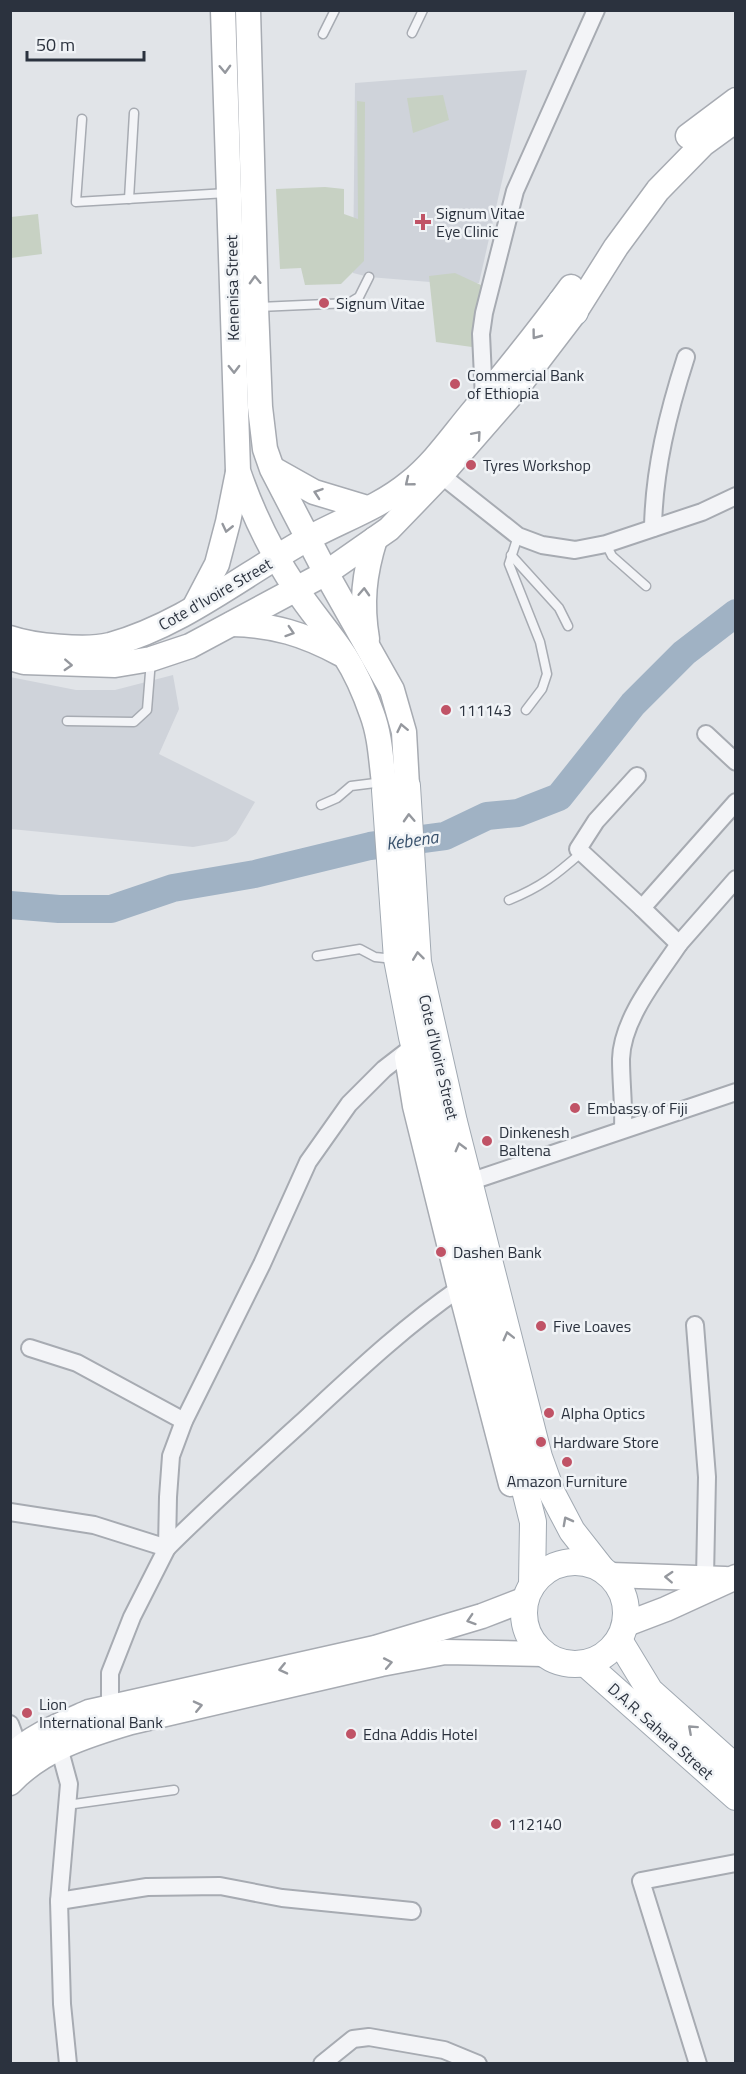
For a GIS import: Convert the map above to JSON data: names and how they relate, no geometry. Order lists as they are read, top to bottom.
{
  "streets": {
    "main road": ["Kenenisa Street", "Cote d'Ivoire Street", "D.A.R. Sahara Street"]
  },
  "crossings": [
    ["Kenenisa Street", "Cote d'Ivoire Street"],
    ["Cote d'Ivoire Street", "D.A.R. Sahara Street"]
  ],
  "water": ["Kebena"],
  "places": {
    "health": ["Signum Vitae Eye Clinic"],
    "other": [
      "Signum Vitae",
      "Commercial Bank of Ethiopia",
      "Tyres Workshop",
      "111143",
      "Embassy of Fiji",
      "Dinkenesh Baltena",
      "Dashen Bank",
      "Five Loaves",
      "Alpha Optics",
      "Hardware Store",
      "Amazon Furniture",
      "Lion International Bank",
      "Edna Addis Hotel",
      "112140"
    ]
  },
  "scale_bar": "50 m"
}
